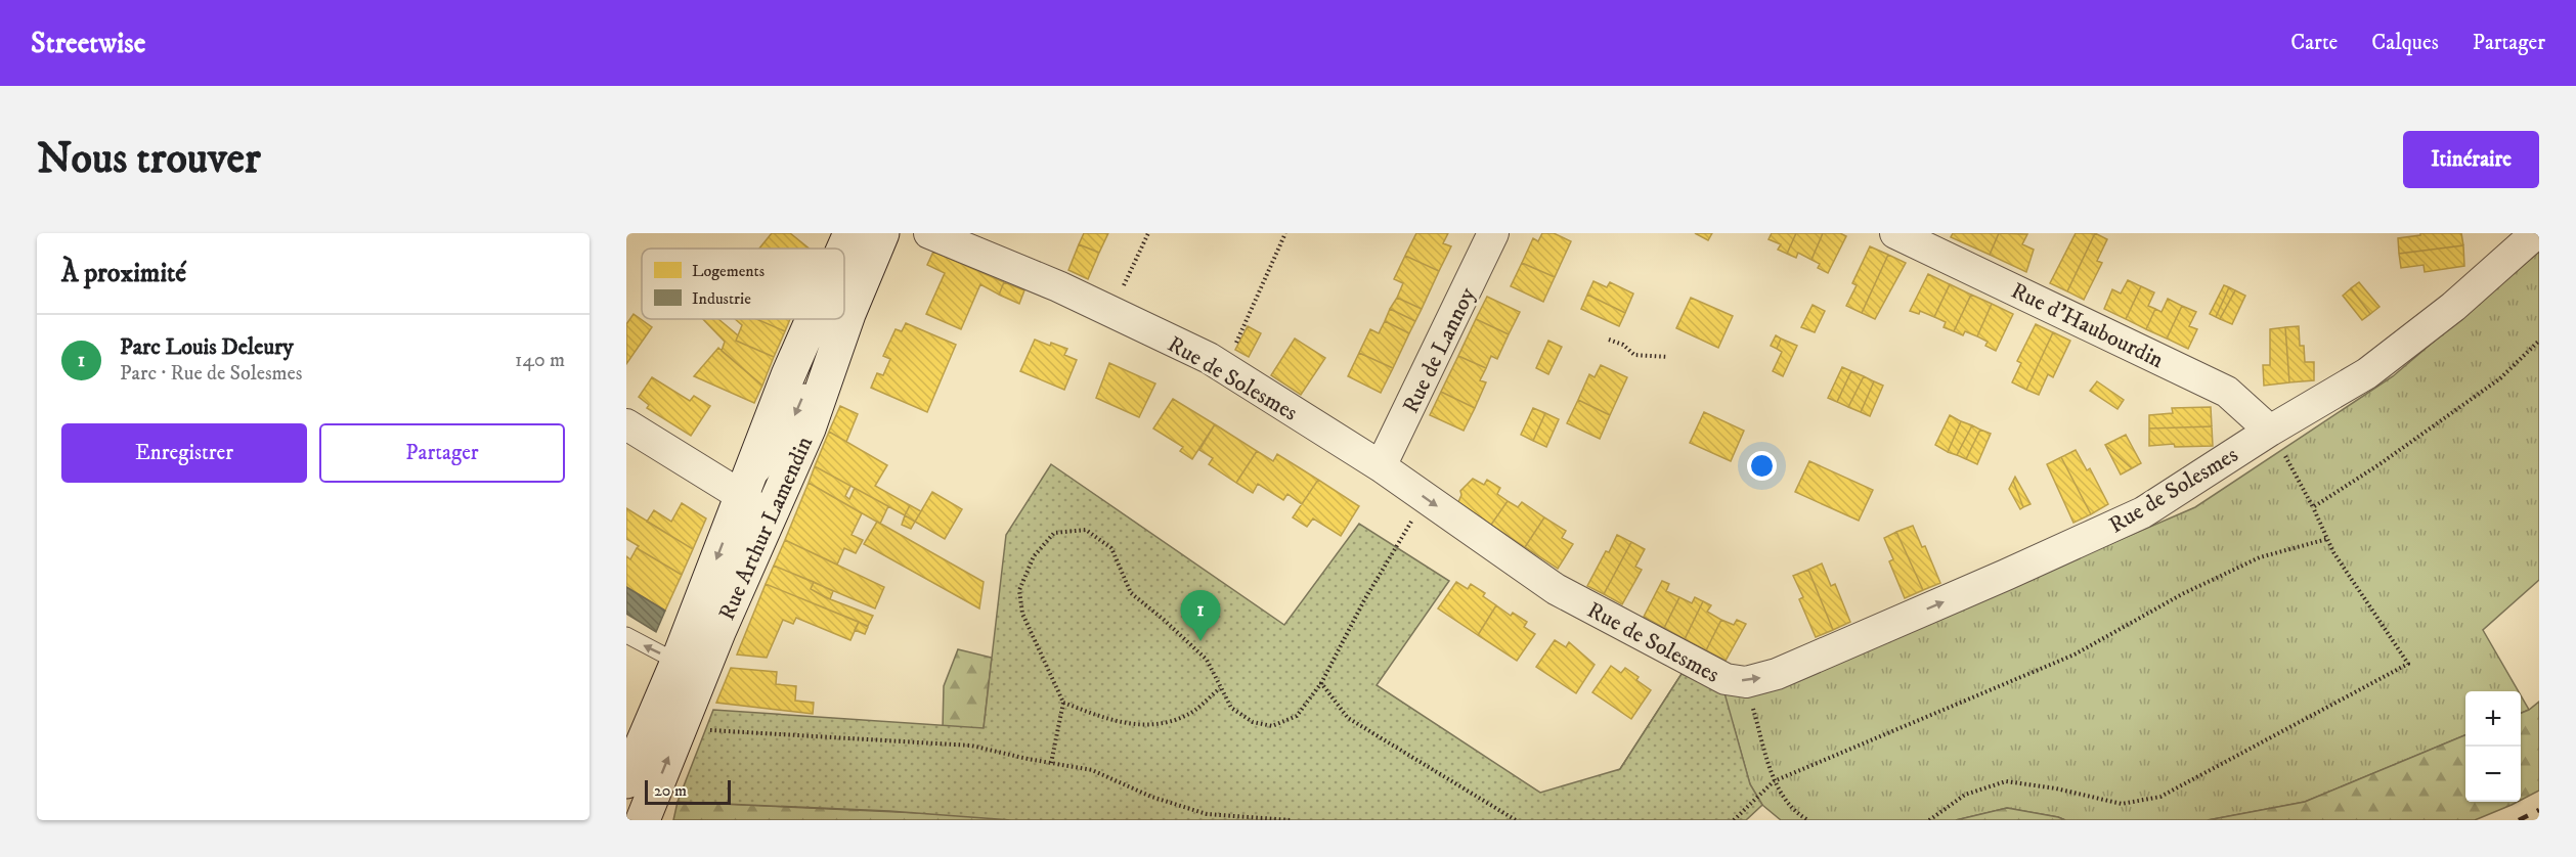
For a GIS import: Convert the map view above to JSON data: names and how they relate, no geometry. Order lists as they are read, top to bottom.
{
  "streets": {
    "main road": ["Rue Arthur Lamendin"],
    "street": ["Rue d'Haubourdin", "Rue de Lannoy", "Rue de Solesmes"]
  },
  "crossings": [
    ["Rue d'Haubourdin", "Rue de Solesmes"],
    ["Rue de Lannoy", "Rue de Solesmes"]
  ],
  "one_way": ["Rue de Solesmes"],
  "legend": ["Logements", "Industrie"],
  "scale_bar": "20 m",
  "page": {
    "header": "Streetwise",
    "nav": ["Carte", "Calques", "Partager"],
    "buttons": [
      "Itinéraire",
      ["Enregistrer", "Partager"]
    ],
    "title": "Nous trouver",
    "heading": "À proximité",
    "list": [
      {
        "mark": "1",
        "name": "Parc Louis Deleury",
        "note": "Parc · Rue de Solesmes",
        "value": "140 m"
      }
    ],
    "pins": "1",
    "map_buttons": ["+", "−"],
    "scale": "20 m"
  }
}
